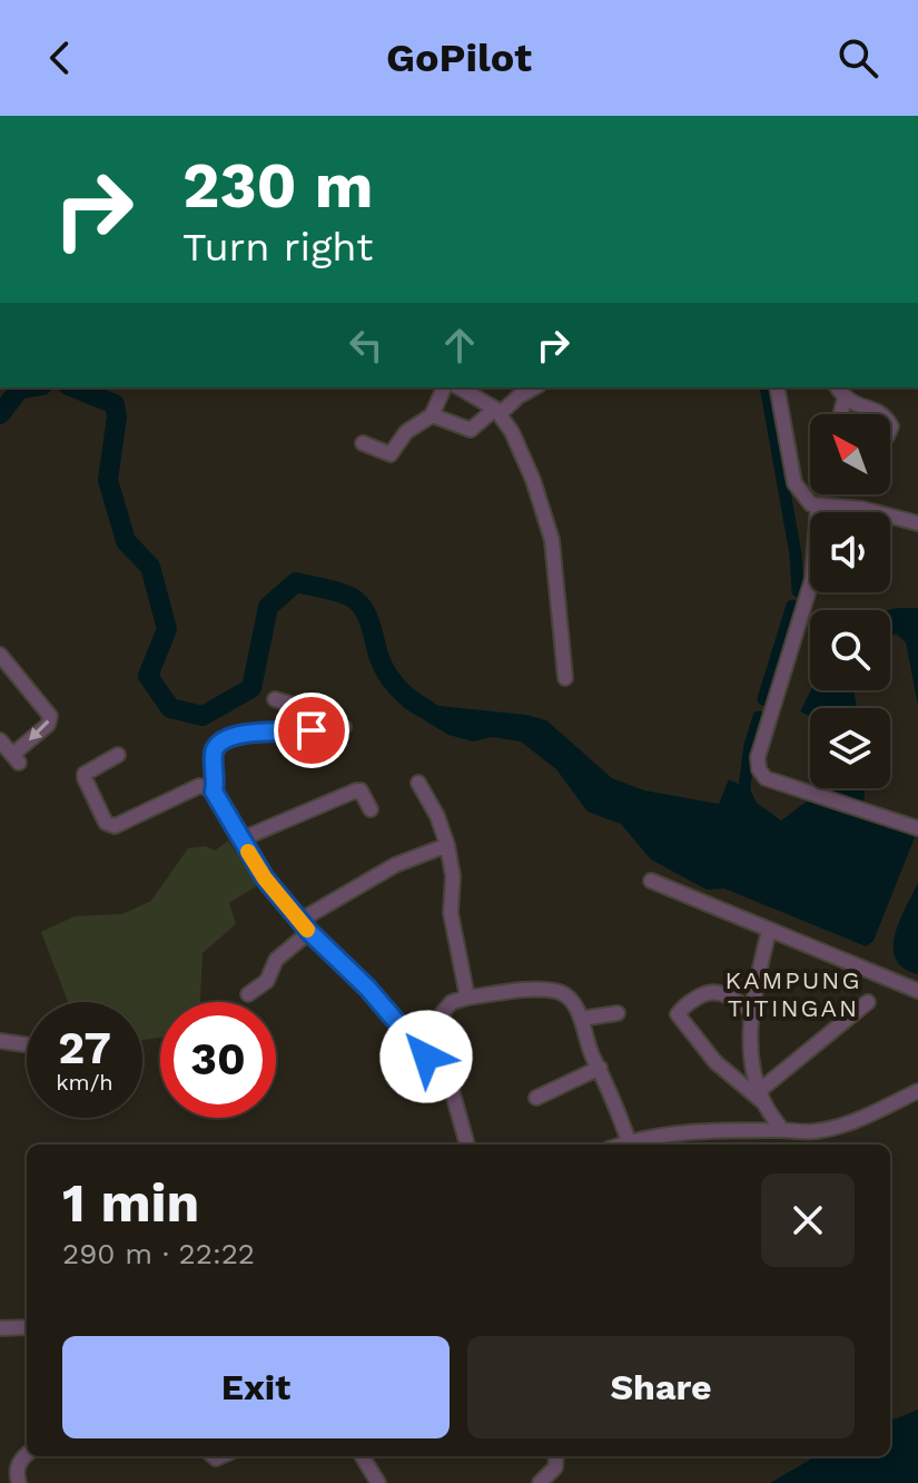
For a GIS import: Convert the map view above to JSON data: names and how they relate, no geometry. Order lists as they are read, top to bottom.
{
  "districts": ["KAMPUNG TITINGAN"],
  "north": "top left",
  "page": {
    "header": "GoPilot",
    "turn": ["230 m", "Turn right"],
    "speed": "27 km/h",
    "limit": "30",
    "heading": ["1 min", "290 m · 22:22"],
    "buttons": ["Exit", "Share"]
  }
}
